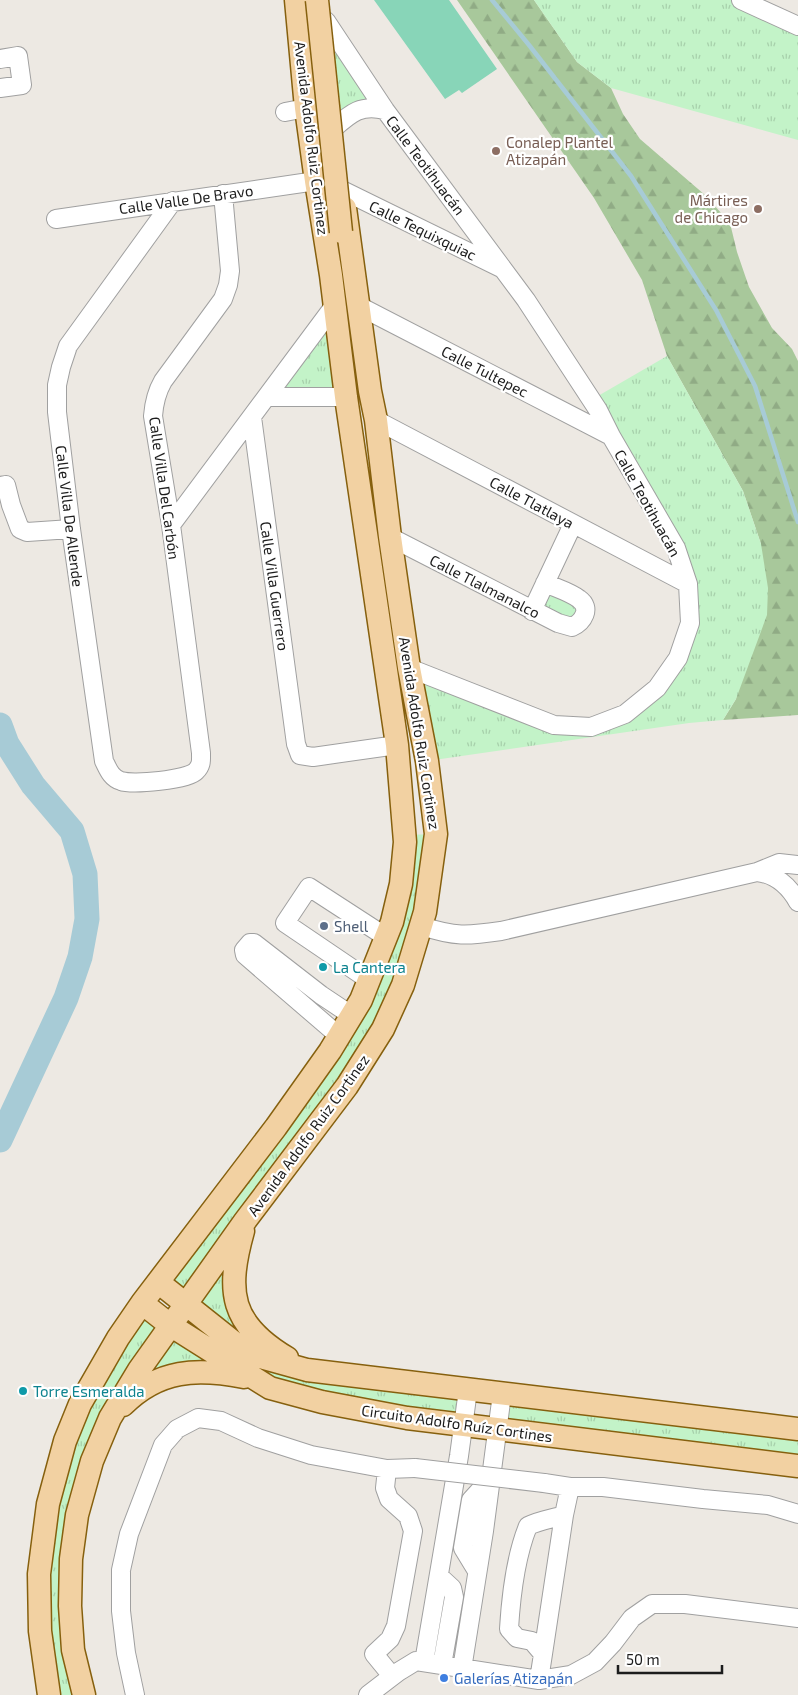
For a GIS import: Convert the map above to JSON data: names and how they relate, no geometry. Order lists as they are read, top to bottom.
{
  "streets": {
    "main road": ["Avenida Adolfo Ruiz Cortinez", "Circuito Adolfo Ruíz Cortines"],
    "street": [
      "Calle Teotihuacán",
      "Calle Valle De Bravo",
      "Calle Tequixquiac",
      "Calle Tultepec",
      "Calle Villa Del Carbón",
      "Calle Tlatlaya",
      "Calle Villa De Allende",
      "Calle Villa Guerrero",
      "Calle Tlalmanalco"
    ]
  },
  "crossings": [
    ["Avenida Adolfo Ruiz Cortinez", "Calle Teotihuacán"],
    ["Avenida Adolfo Ruiz Cortinez", "Calle Valle De Bravo"],
    ["Avenida Adolfo Ruiz Cortinez", "Calle Tequixquiac"],
    ["Avenida Adolfo Ruiz Cortinez", "Calle Tultepec"],
    ["Avenida Adolfo Ruiz Cortinez", "Calle Tlatlaya"],
    ["Avenida Adolfo Ruiz Cortinez", "Calle Villa Guerrero"],
    ["Avenida Adolfo Ruiz Cortinez", "Calle Tlalmanalco"],
    ["Avenida Adolfo Ruiz Cortinez", "Circuito Adolfo Ruíz Cortines"],
    ["Calle Teotihuacán", "Calle Tequixquiac"],
    ["Calle Teotihuacán", "Calle Tultepec"],
    ["Calle Teotihuacán", "Calle Tlatlaya"],
    ["Calle Valle De Bravo", "Calle Villa Del Carbón"],
    ["Calle Valle De Bravo", "Calle Villa De Allende"],
    ["Calle Villa Del Carbón", "Calle Villa De Allende"]
  ],
  "places": [
    "Conalep Plantel Atizapán",
    "Mártires de Chicago",
    "Shell",
    "La Cantera",
    "Torre Esmeralda",
    "Galerías Atizapán"
  ],
  "scale_bar": "50 m"
}
